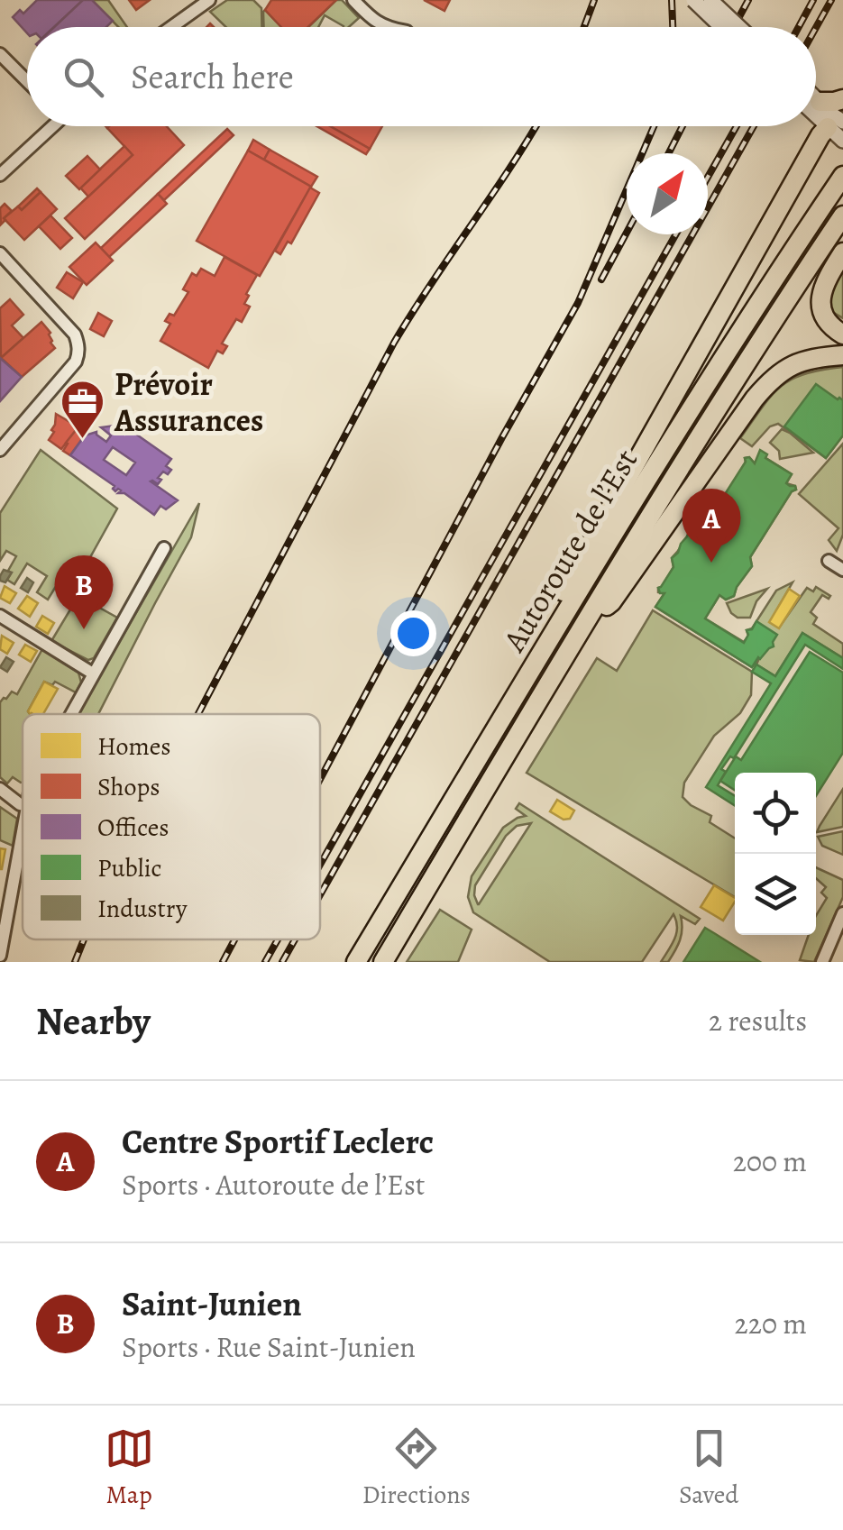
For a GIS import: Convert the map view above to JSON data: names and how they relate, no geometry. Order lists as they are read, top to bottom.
{
  "streets": {
    "highway": ["Autoroute de l’Est"]
  },
  "places": {
    "office": ["Prévoir Assurances"]
  },
  "legend": [
    "Homes",
    "Shops",
    "Offices",
    "Public",
    "Industry"
  ],
  "north": "top right",
  "page": {
    "search": "Search here",
    "pins": ["A", "B"],
    "heading": ["Nearby", "2 results"],
    "list": [
      {
        "mark": "A",
        "name": "Centre Sportif Leclerc",
        "note": "Sports · Autoroute de l’Est",
        "value": "200 m"
      },
      {
        "mark": "B",
        "name": "Saint-Junien",
        "note": "Sports · Rue Saint-Junien",
        "value": "220 m"
      }
    ],
    "nav": ["Map", "Directions", "Saved"]
  }
}
